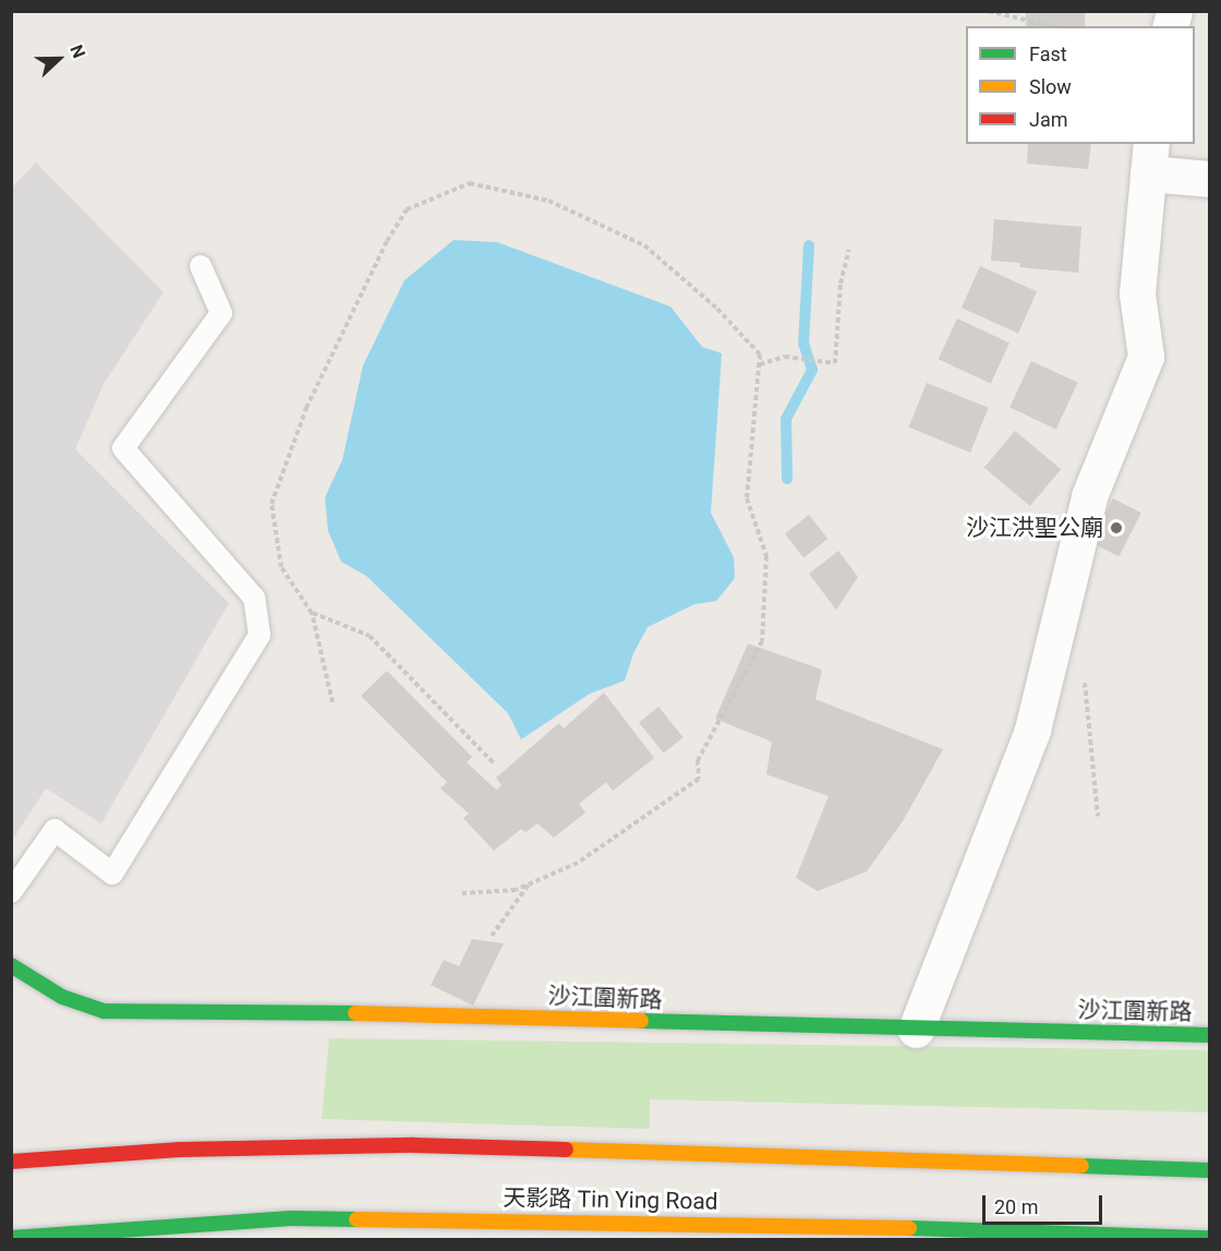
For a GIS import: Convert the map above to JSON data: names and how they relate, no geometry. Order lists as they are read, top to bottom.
{
  "streets": {
    "main road": ["沙江圍新路", "天影路 Tin Ying Road"]
  },
  "places": ["沙江洪聖公廟"],
  "legend": ["Fast", "Slow", "Jam"],
  "scale_bar": "20 m",
  "north": "right"
}
